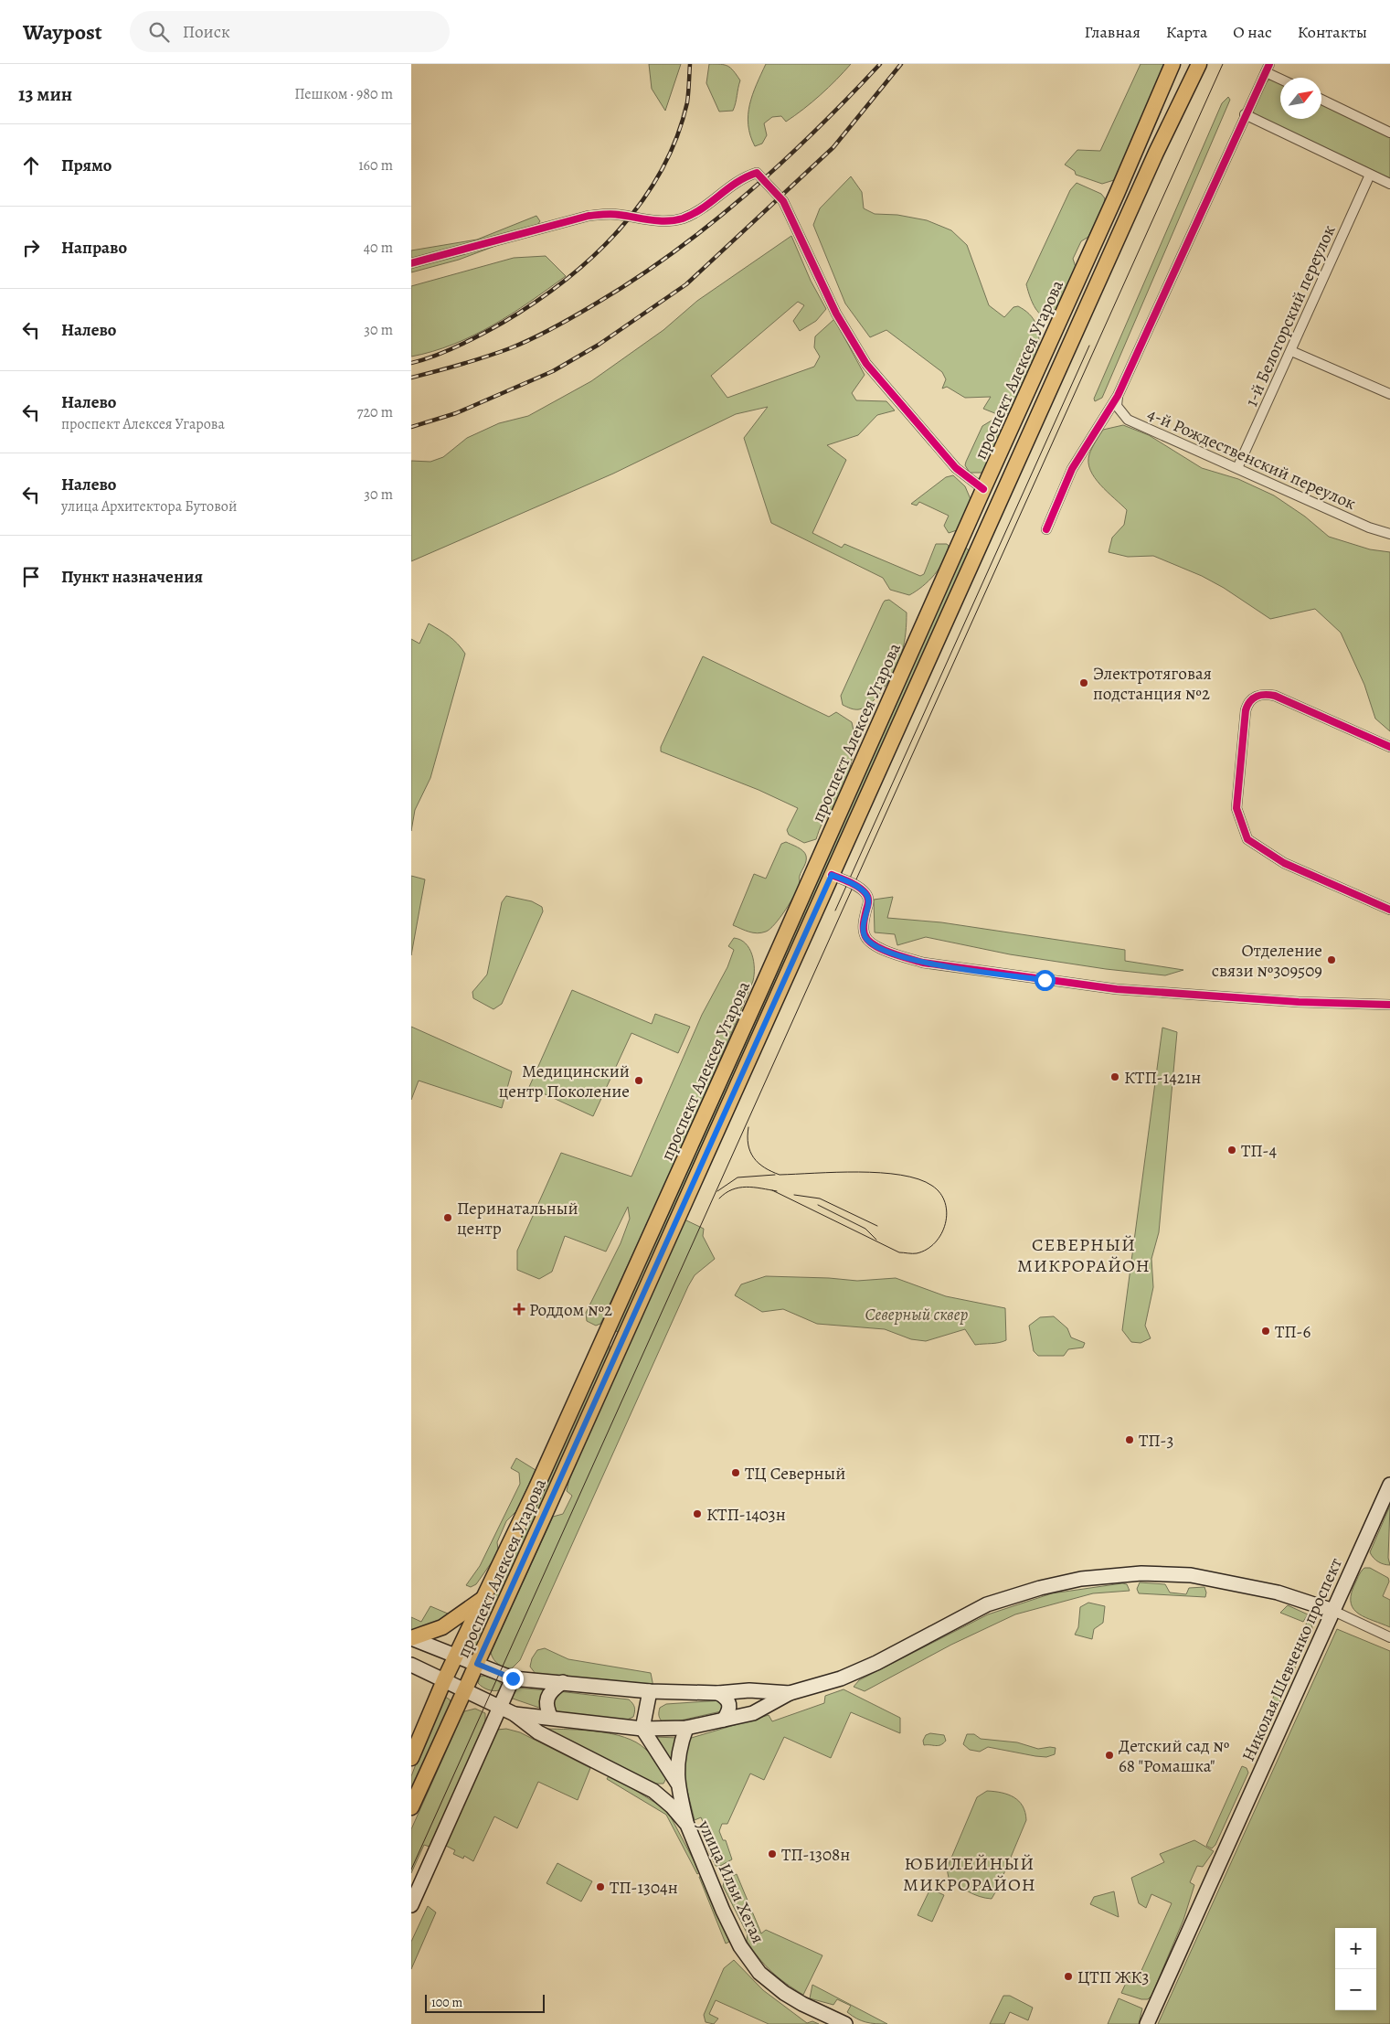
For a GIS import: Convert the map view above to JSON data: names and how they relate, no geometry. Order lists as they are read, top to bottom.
{
  "streets": {
    "main road": ["проспект Алексея Угарова", "Николая Шевченко проспект", "улица Ильи Хегая"],
    "street": ["1-й Белогорский переулок", "4-й Рождественский переулок"]
  },
  "crossings": [
    ["1-й Белогорский переулок", "4-й Рождественский переулок"],
    ["проспект Алексея Угарова", "улица Ильи Хегая"]
  ],
  "districts": ["СЕВЕРНЫЙ МИКРОРАЙОН", "ЮБИЛЕЙНЫЙ МИКРОРАЙОН"],
  "parks": ["Северный сквер"],
  "places": {
    "other": [
      "Электротяговая подстанция №2",
      "Отделение связи №309509",
      "КТП-1421н",
      "Медицинский центр Поколение",
      "ТП-4",
      "Перинатальный центр",
      "ТП-6",
      "ТП-3",
      "ТЦ Северный",
      "КТП-1403н",
      "Детский сад № 68 \"Ромашка\"",
      "ТП-1308н",
      "ТП-1304н",
      "ЦТП ЖК3"
    ],
    "health": ["Роддом №2"]
  },
  "scale_bar": "100 m",
  "north": "top right",
  "page": {
    "header": "Waypost",
    "search": "Поиск",
    "nav": [
      "Главная",
      "Карта",
      "О нас",
      "Контакты"
    ],
    "heading": ["13 мин", "Пешком · 980 m"],
    "list": [
      ["Прямо", "160 m"],
      ["Направо", "40 m"],
      ["Налево", "30 m"],
      ["Налево", "проспект Алексея Угарова", "720 m"],
      ["Налево", "улица Архитектора Бутовой", "30 m"],
      "Пункт назначения"
    ],
    "map_buttons": ["+", "−"],
    "scale": "100 m"
  }
}
